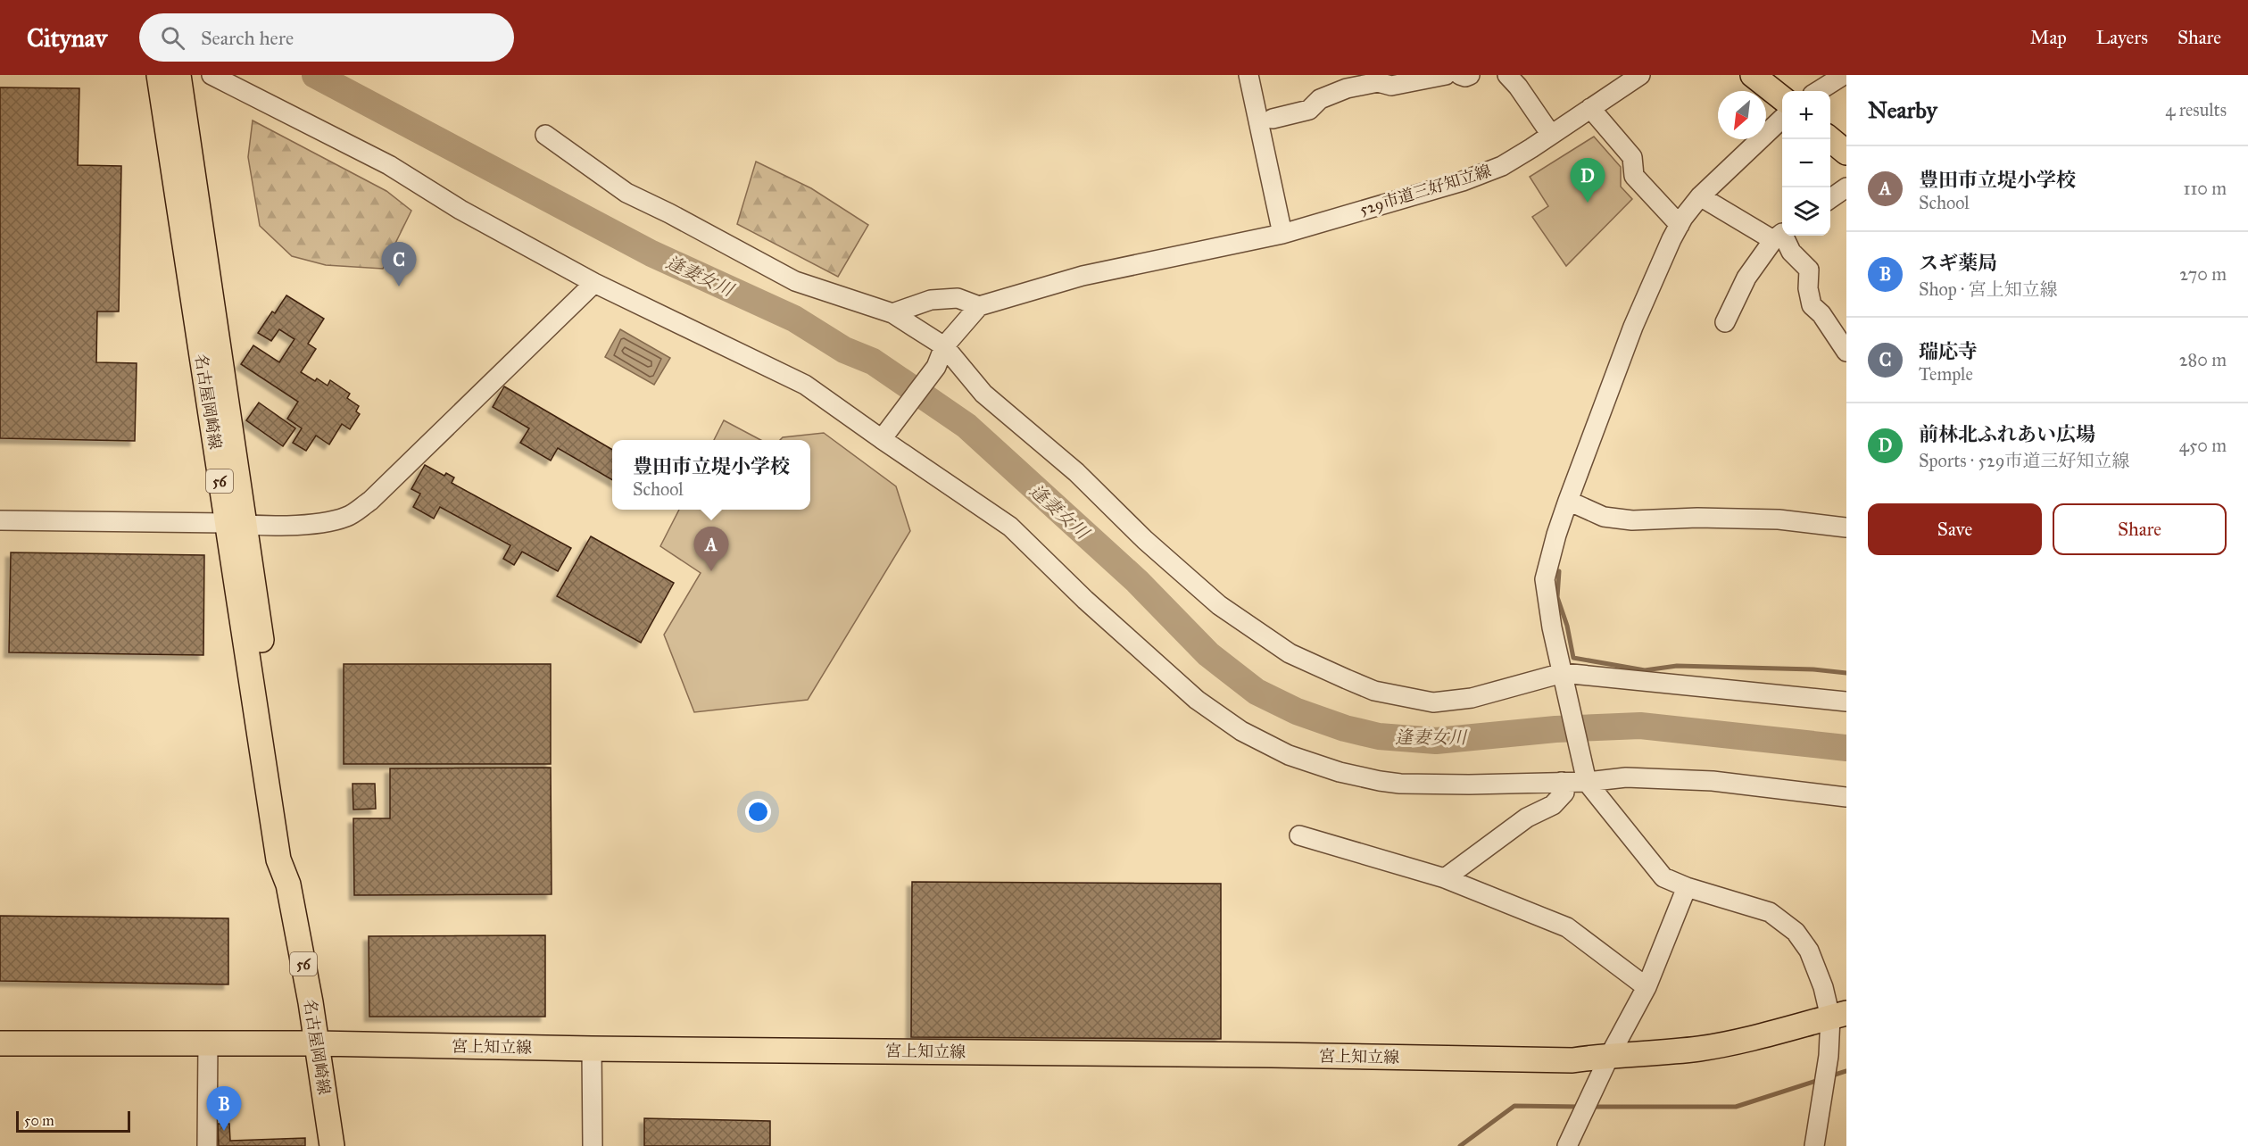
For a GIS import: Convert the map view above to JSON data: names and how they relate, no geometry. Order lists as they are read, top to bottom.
{
  "streets": {
    "main road": ["名古屋岡崎線", "56", "宮上知立線"],
    "street": ["529市道三好知立線"]
  },
  "crossings": [
    ["名古屋岡崎線", "宮上知立線"]
  ],
  "water": ["逢妻女川"],
  "scale_bar": "50 m",
  "north": "bottom left",
  "page": {
    "header": "Citynav",
    "search": "Search here",
    "nav": ["Map", "Layers", "Share"],
    "heading": ["Nearby", "4 results"],
    "map_buttons": ["+", "−"],
    "list": [
      {
        "mark": "A",
        "name": "豊田市立堤小学校",
        "note": "School",
        "value": "110 m"
      },
      {
        "mark": "B",
        "name": "スギ薬局",
        "note": "Shop · 宮上知立線",
        "value": "270 m"
      },
      {
        "mark": "C",
        "name": "瑞応寺",
        "note": "Temple",
        "value": "280 m"
      },
      {
        "mark": "D",
        "name": "前林北ふれあい広場",
        "note": "Sports · 529市道三好知立線",
        "value": "450 m"
      }
    ],
    "pins": [
      "D",
      "C",
      "A",
      "B"
    ],
    "popup": ["豊田市立堤小学校", "School"],
    "buttons": ["Save", "Share"],
    "scale": "50 m"
  }
}
